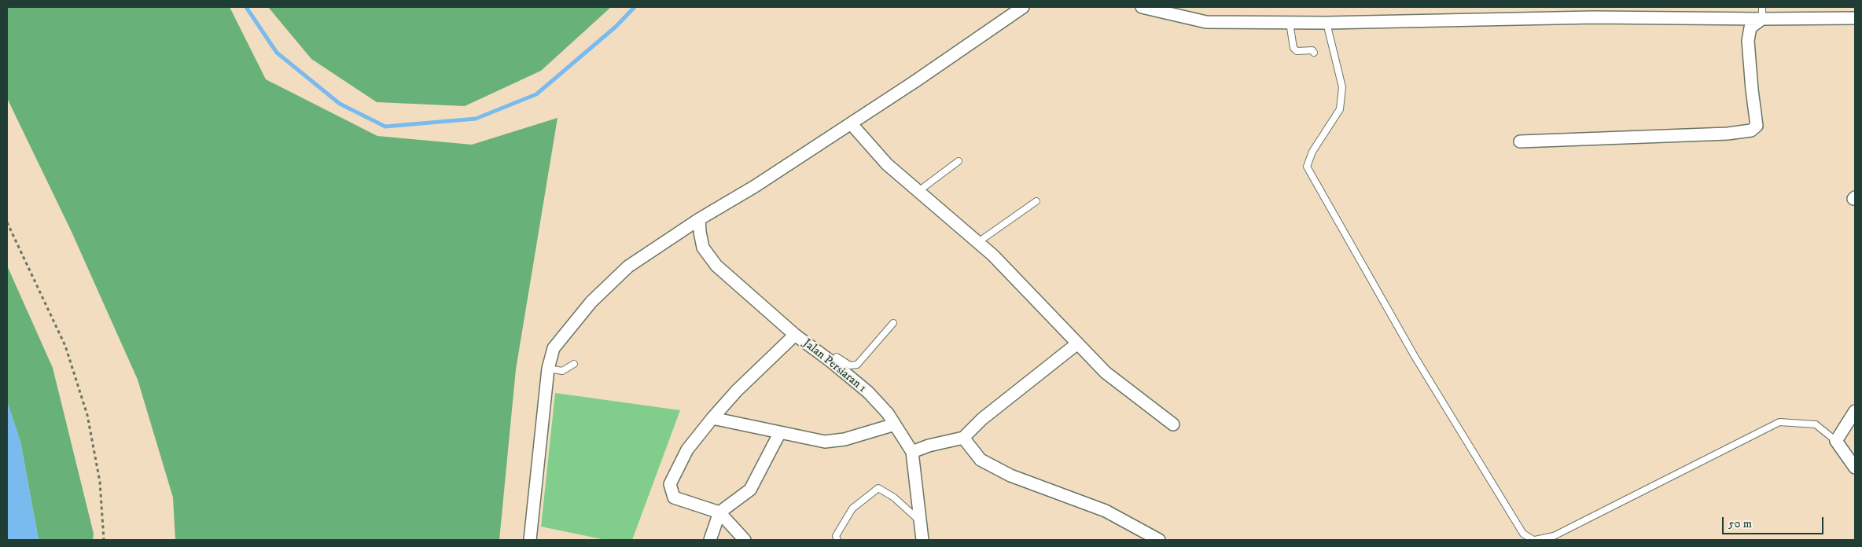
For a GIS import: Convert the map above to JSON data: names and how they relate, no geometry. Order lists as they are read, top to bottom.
{
  "streets": {
    "street": ["Jalan Persiaran 1"]
  },
  "scale_bar": "50 m"
}
